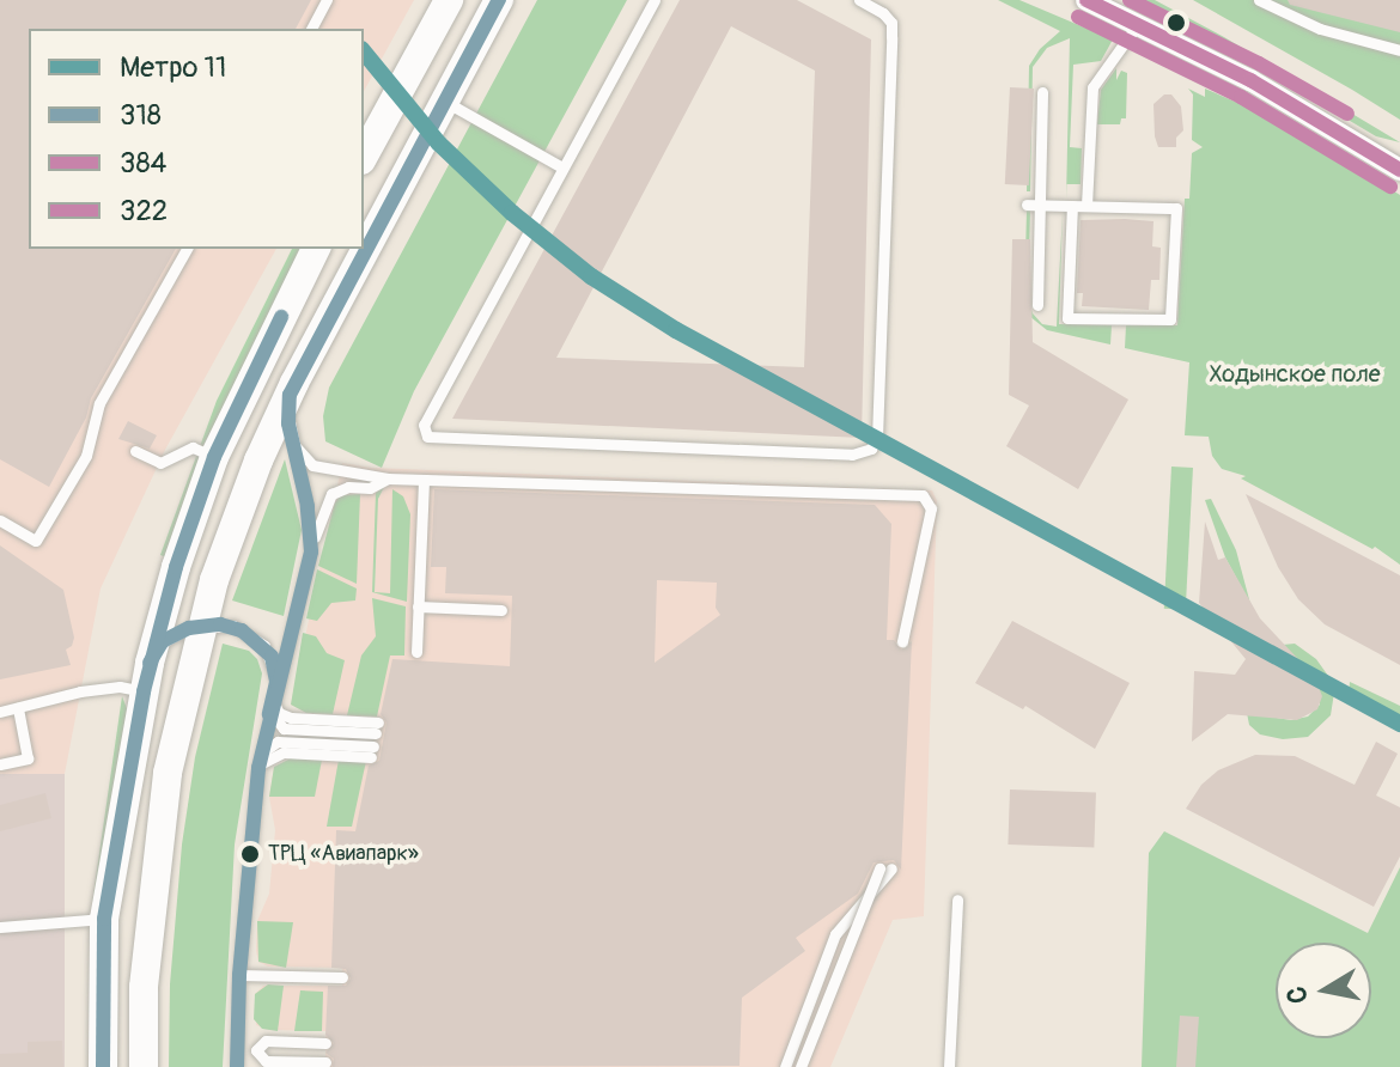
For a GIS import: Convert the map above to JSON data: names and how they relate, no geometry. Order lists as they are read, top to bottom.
{
  "parks": ["Ходынское поле"],
  "places": ["ТРЦ «Авиапарк»"],
  "lines": [
    "transit line 318",
    "transit line 384",
    "transit line 322",
    "metro line 11"
  ],
  "legend": [
    "Метро 11",
    "318",
    "384",
    "322"
  ],
  "north": "left"
}
